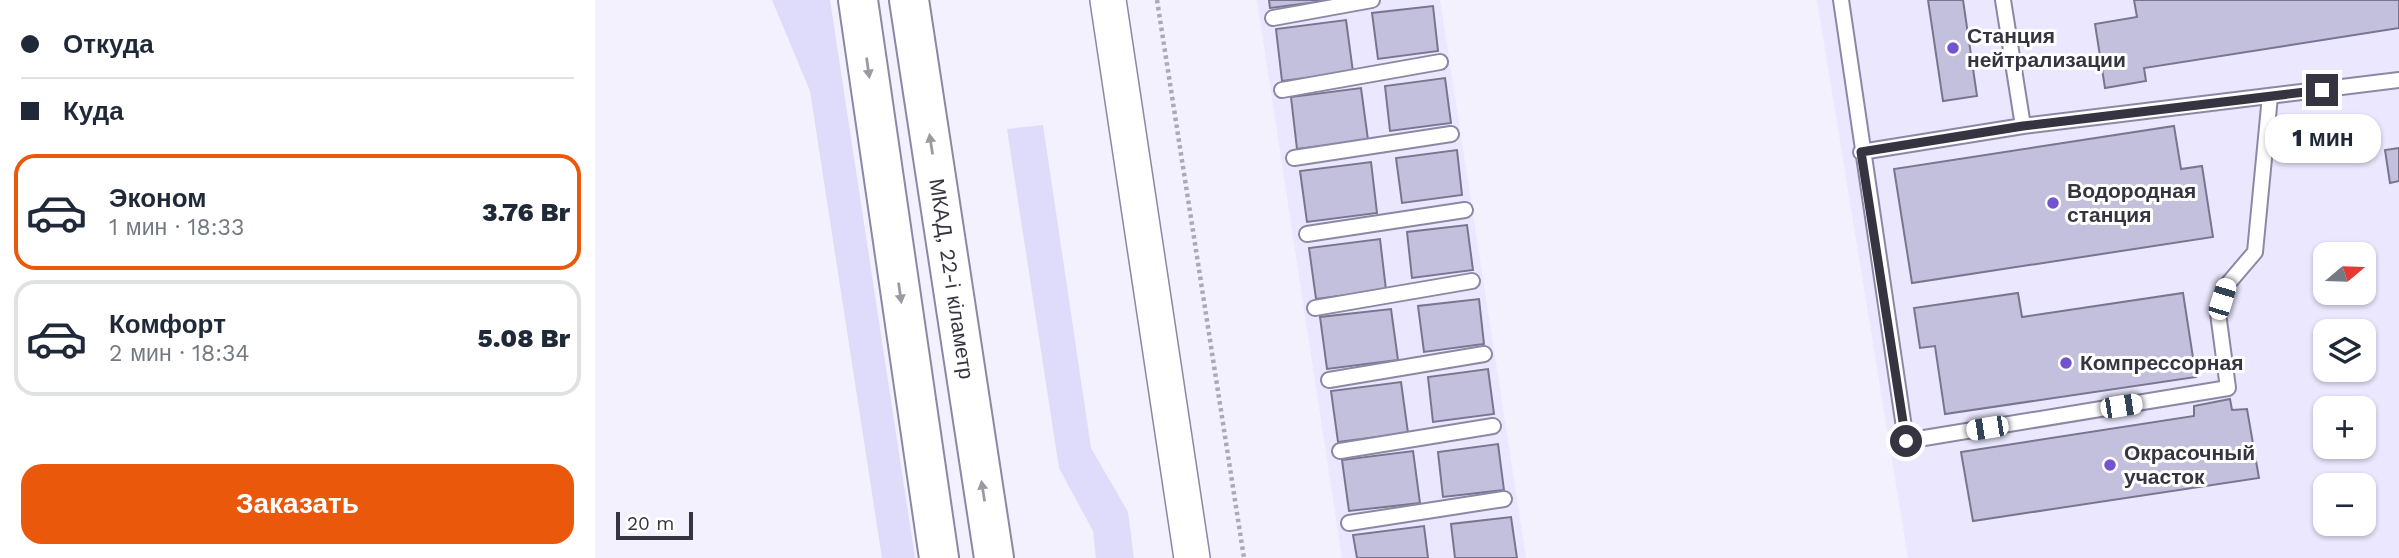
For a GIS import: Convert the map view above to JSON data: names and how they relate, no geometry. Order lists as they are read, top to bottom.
{
  "streets": {
    "highway": ["МКАД, 22-і кіламетр"]
  },
  "places": [
    "Станция нейтрализации",
    "Водородная станция",
    "Компрессорная",
    "Окрасочный участок"
  ],
  "scale_bar": "20 m",
  "north": "right",
  "page": {
    "banner": ["Откуда", "Куда"],
    "bubble": "1 мин",
    "list": [
      {
        "name": "Эконом",
        "note": "1 мин · 18:33",
        "value": "3.76 Br"
      },
      {
        "name": "Комфорт",
        "note": "2 мин · 18:34",
        "value": "5.08 Br"
      }
    ],
    "map_buttons": ["+", "−"],
    "buttons": "Заказать",
    "scale": "20 m"
  }
}
